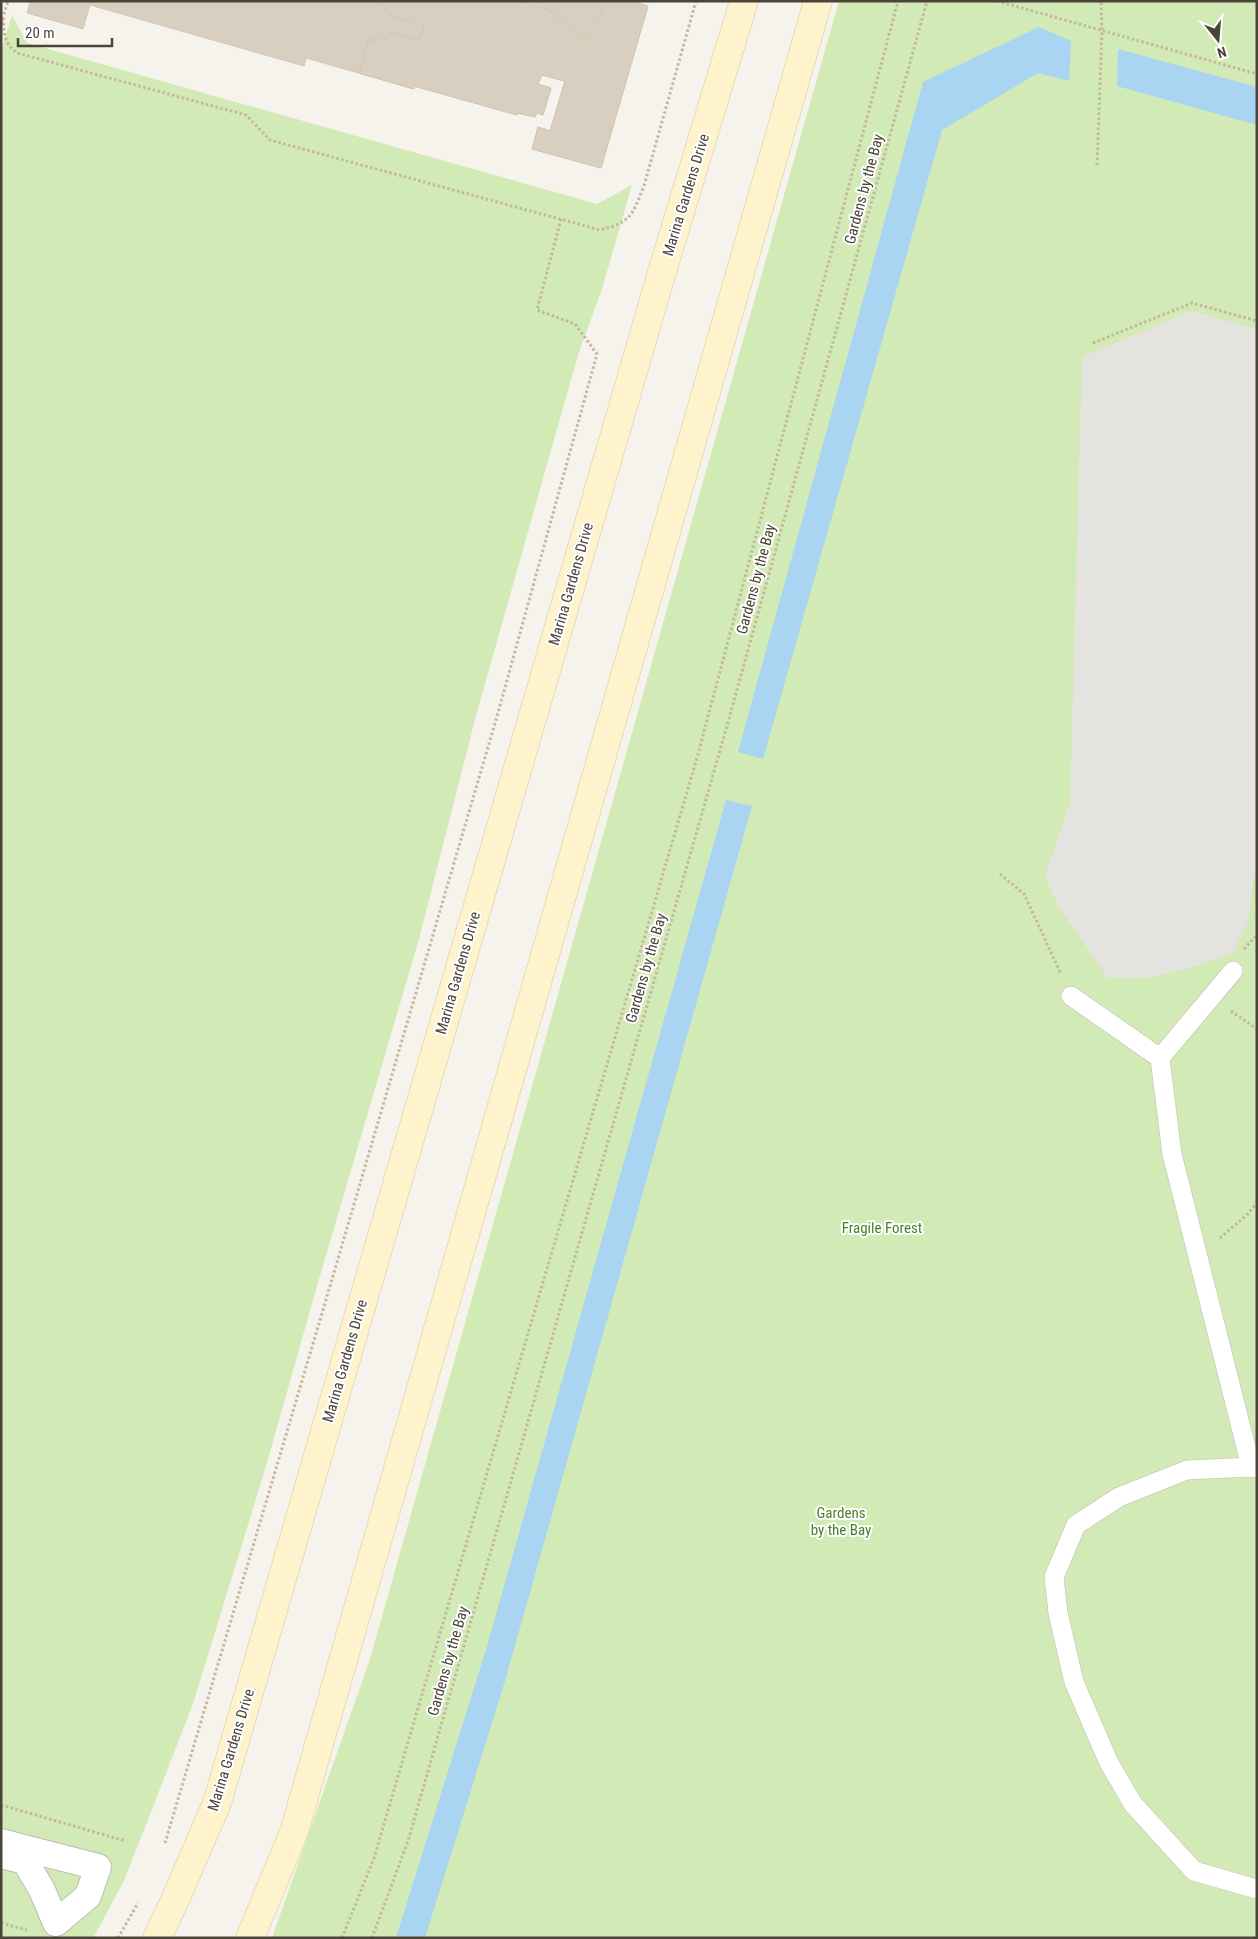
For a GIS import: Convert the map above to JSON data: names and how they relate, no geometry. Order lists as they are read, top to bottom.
{
  "streets": {
    "main road": ["Marina Gardens Drive"],
    "path": ["Gardens by the Bay"]
  },
  "parks": ["Fragile Forest", "Gardens by the Bay"],
  "scale_bar": "20 m",
  "north": "bottom"
}
